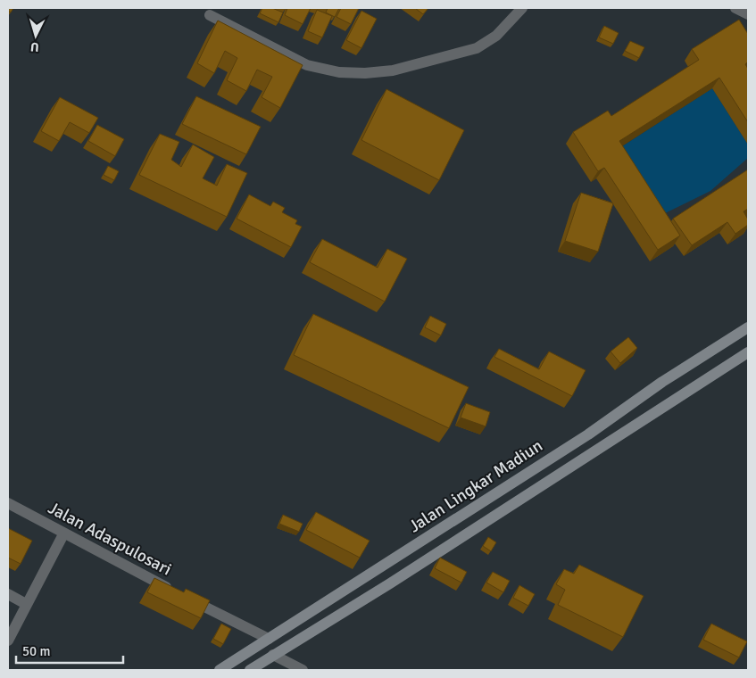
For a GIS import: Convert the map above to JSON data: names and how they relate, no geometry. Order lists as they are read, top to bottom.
{
  "streets": {
    "main road": ["Jalan Lingkar Madiun"],
    "street": ["Jalan Adaspulosari"]
  },
  "crossings": [
    ["Jalan Lingkar Madiun", "Jalan Adaspulosari"]
  ],
  "scale_bar": "50 m",
  "north": "bottom"
}
